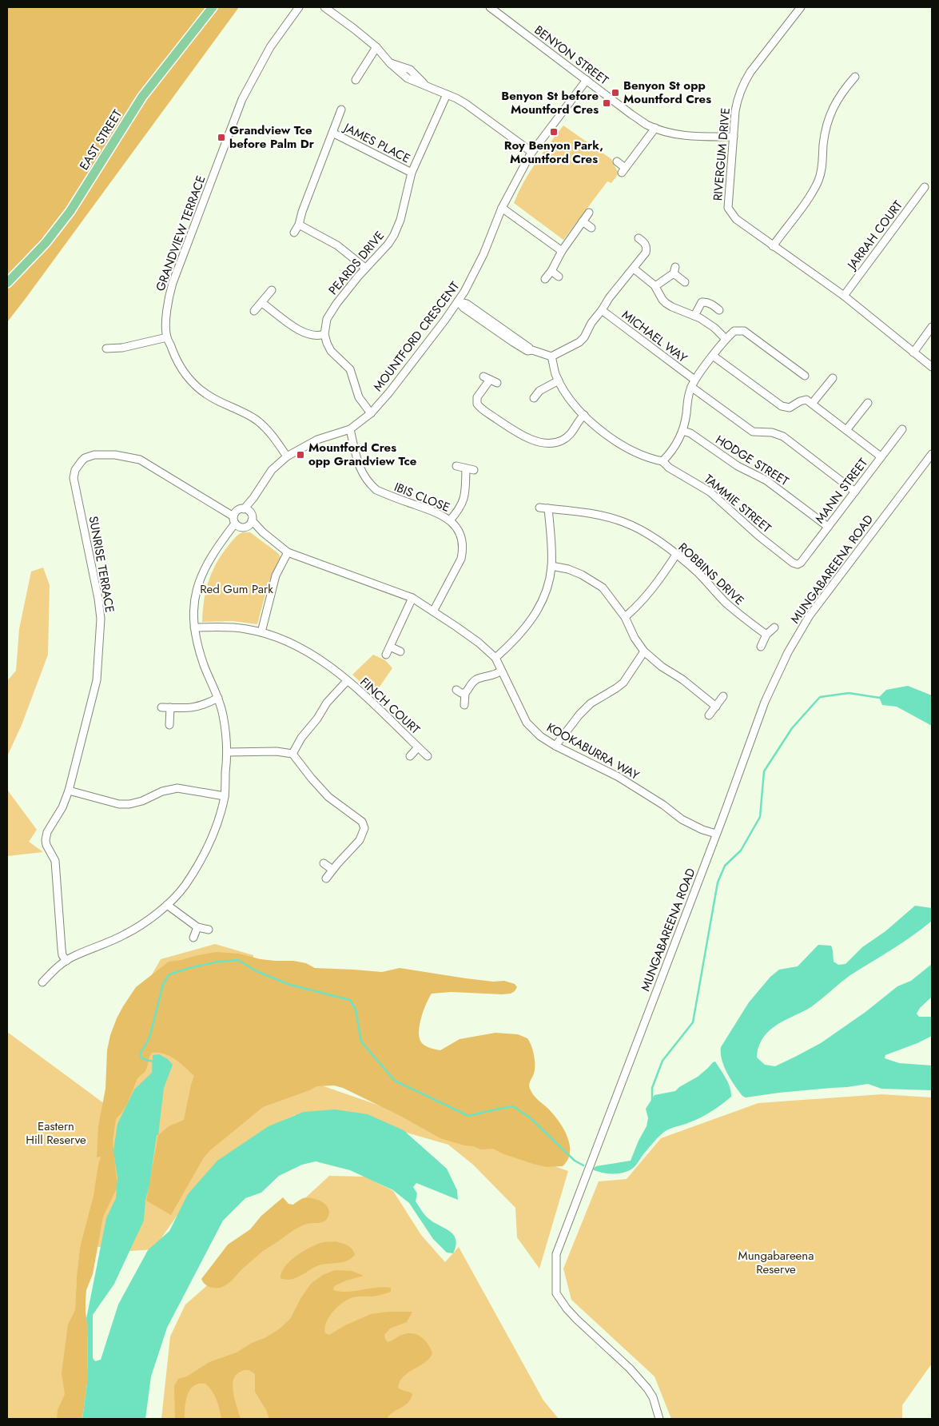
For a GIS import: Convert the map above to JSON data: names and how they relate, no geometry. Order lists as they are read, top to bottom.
{
  "streets": {
    "main road": ["EAST STREET"],
    "street": [
      "BENYON STREET",
      "JAMES PLACE",
      "RIVERGUM DRIVE",
      "GRANDVIEW TERRACE",
      "JARRAH COURT",
      "PEARDS DRIVE",
      "MOUNTFORD CRESCENT",
      "MICHAEL WAY",
      "HODGE STREET",
      "MANN STREET",
      "IBIS CLOSE",
      "TAMMIE STREET",
      "SUNRISE TERRACE",
      "MUNGABAREENA ROAD",
      "ROBBINS DRIVE",
      "FINCH COURT",
      "KOOKABURRA WAY"
    ]
  },
  "crossings": [
    ["BENYON STREET", "RIVERGUM DRIVE"],
    ["BENYON STREET", "MOUNTFORD CRESCENT"],
    ["JAMES PLACE", "PEARDS DRIVE"],
    ["RIVERGUM DRIVE", "JARRAH COURT"],
    ["GRANDVIEW TERRACE", "MOUNTFORD CRESCENT"],
    ["MOUNTFORD CRESCENT", "IBIS CLOSE"],
    ["MOUNTFORD CRESCENT", "SUNRISE TERRACE"],
    ["MOUNTFORD CRESCENT", "FINCH COURT"],
    ["MOUNTFORD CRESCENT", "KOOKABURRA WAY"],
    ["MICHAEL WAY", "MANN STREET"],
    ["HODGE STREET", "MANN STREET"],
    ["MANN STREET", "TAMMIE STREET"],
    ["IBIS CLOSE", "KOOKABURRA WAY"],
    ["SUNRISE TERRACE", "KOOKABURRA WAY"],
    ["MUNGABAREENA ROAD", "KOOKABURRA WAY"]
  ],
  "parks": ["Red Gum Park", "Eastern Hill Reserve", "Mungabareena Reserve"],
  "places": {
    "transit": [
      "Benyon St opp Mountford Cres",
      "Benyon St before Mountford Cres",
      "Roy Benyon Park, Mountford Cres",
      "Grandview Tce before Palm Dr",
      "Mountford Cres opp Grandview Tce"
    ]
  }
}
